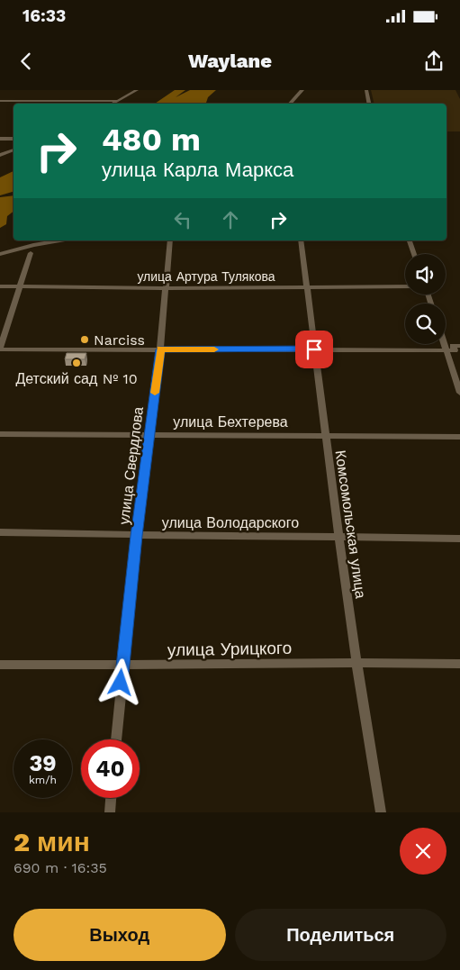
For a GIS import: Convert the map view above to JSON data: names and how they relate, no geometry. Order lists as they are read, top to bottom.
{
  "streets": {
    "street": [
      "улица Артура Тулякова",
      "улица Бехтерева",
      "улица Свердлова",
      "улица Володарского",
      "Комсомольская улица",
      "улица Урицкого"
    ]
  },
  "crossings": [
    ["улица Артура Тулякова", "улица Свердлова"],
    ["улица Артура Тулякова", "Комсомольская улица"],
    ["улица Бехтерева", "улица Свердлова"],
    ["улица Бехтерева", "Комсомольская улица"],
    ["улица Свердлова", "улица Володарского"],
    ["улица Свердлова", "улица Урицкого"],
    ["улица Володарского", "Комсомольская улица"],
    ["Комсомольская улица", "улица Урицкого"]
  ],
  "places": ["Narciss", "Детский сад № 10"],
  "page": {
    "status": "16:33",
    "header": "Waylane",
    "turn": ["480 m", "улица Карла Маркса"],
    "speed": "39 km/h",
    "limit": "40",
    "heading": ["2 мин", "690 m · 16:35"],
    "buttons": ["Выход", "Поделиться"]
  }
}
